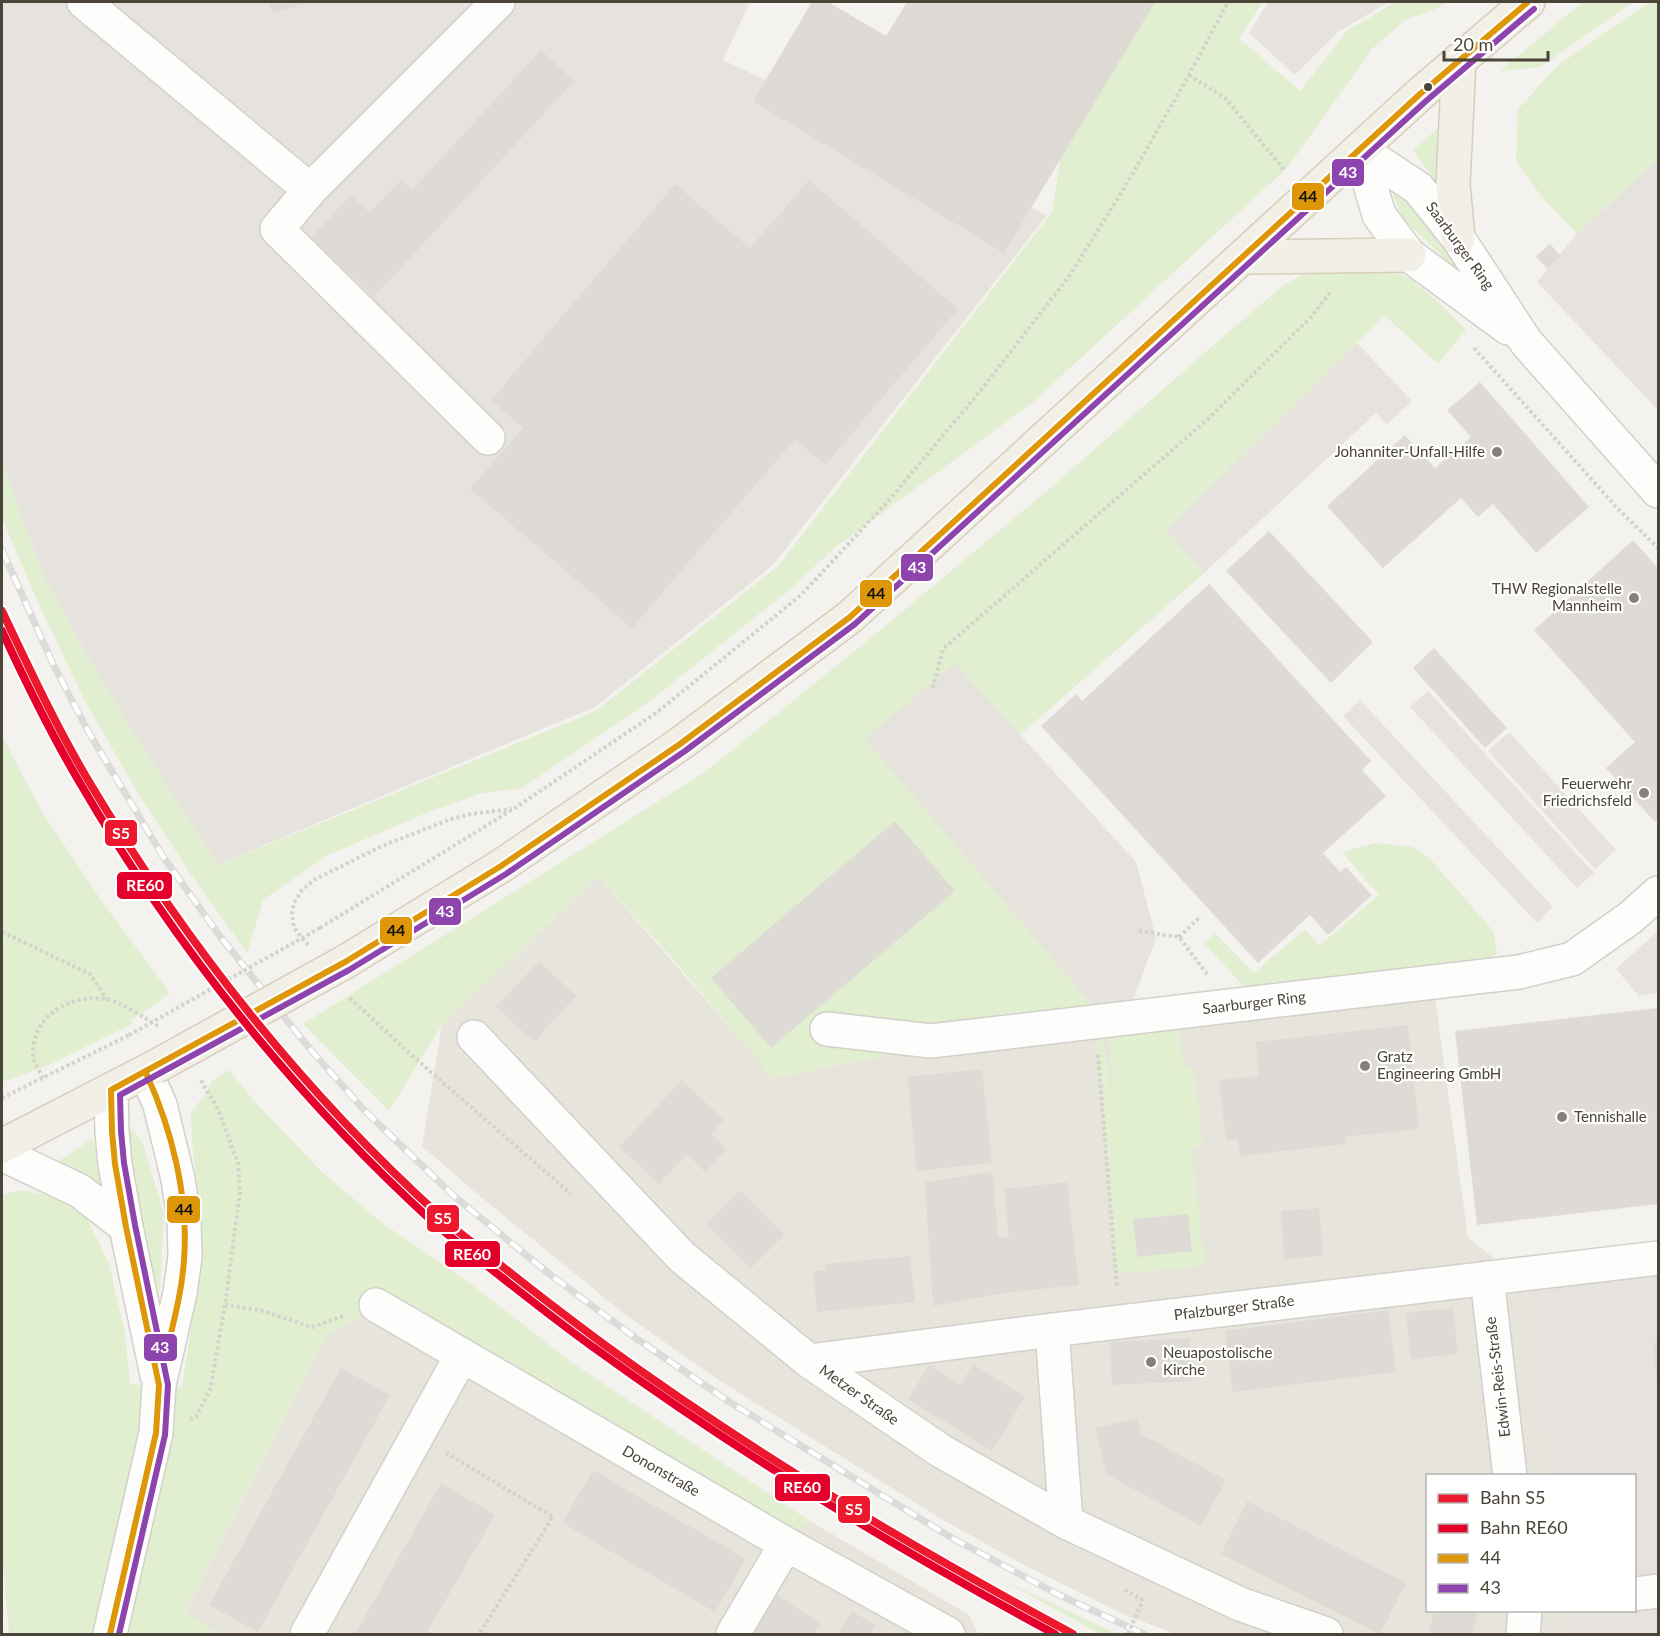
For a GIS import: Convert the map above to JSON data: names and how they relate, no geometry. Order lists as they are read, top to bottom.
{
  "streets": {
    "street": [
      "Saarburger Ring",
      "Pfalzburger Straße",
      "Edwin-Reis-Straße",
      "Metzer Straße",
      "Dononstraße"
    ]
  },
  "crossings": [
    ["Pfalzburger Straße", "Edwin-Reis-Straße"],
    ["Pfalzburger Straße", "Metzer Straße"]
  ],
  "places": [
    "Johanniter-Unfall-Hilfe",
    "THW Regionalstelle Mannheim",
    "Feuerwehr Friedrichsfeld",
    "Gratz Engineering GmbH",
    "Tennishalle",
    "Neuapostolische Kirche"
  ],
  "lines": [
    "transit line 44",
    "transit line 43",
    "rail line S5",
    "rail line RE60"
  ],
  "legend": [
    "Bahn S5",
    "Bahn RE60",
    "44",
    "43"
  ],
  "scale_bar": "20 m"
}
